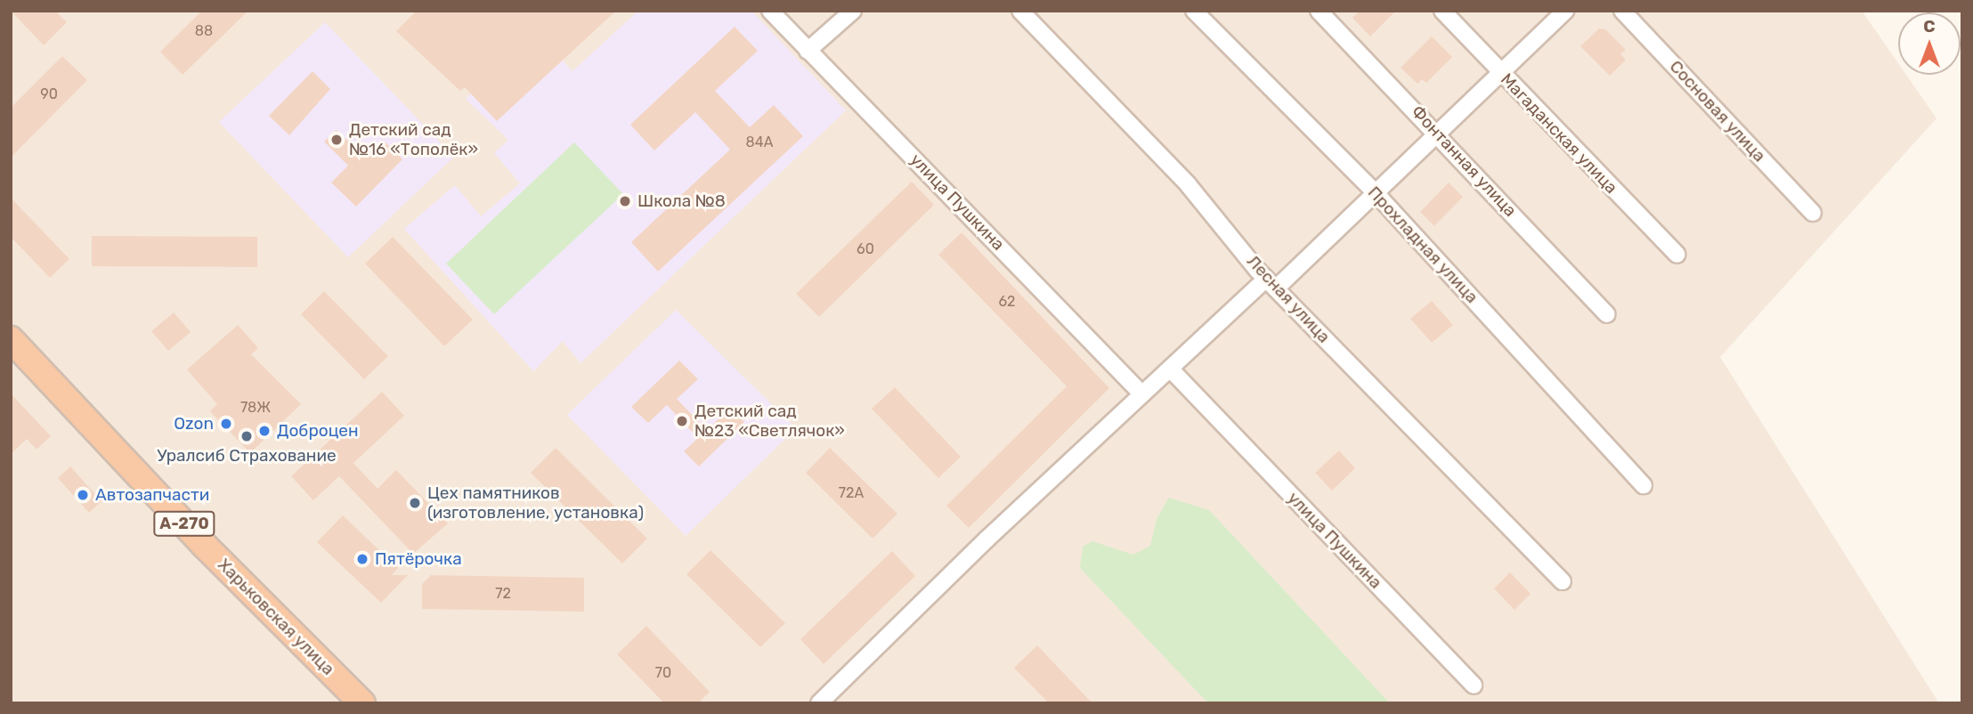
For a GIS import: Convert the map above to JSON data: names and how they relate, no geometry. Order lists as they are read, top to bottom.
{
  "streets": {
    "highway": ["А-270", "Харьковская улица"],
    "street": [
      "Сосновая улица",
      "Магаданская улица",
      "Фонтанная улица",
      "улица Пушкина",
      "Прохладная улица",
      "Лесная улица"
    ]
  },
  "places": [
    "Детский сад №16 «Тополёк»",
    "Школа №8",
    "Детский сад №23 «Светлячок»",
    "Ozon",
    "Доброцен",
    "Уралсиб Страхование",
    "Автозапчасти",
    "Цех памятников (изготовление, установка)",
    "Пятёрочка"
  ],
  "house_numbers": [
    "88",
    "90",
    "84А",
    "60",
    "62",
    "78Ж",
    "72А",
    "72",
    "70"
  ],
  "north": "top"
}
